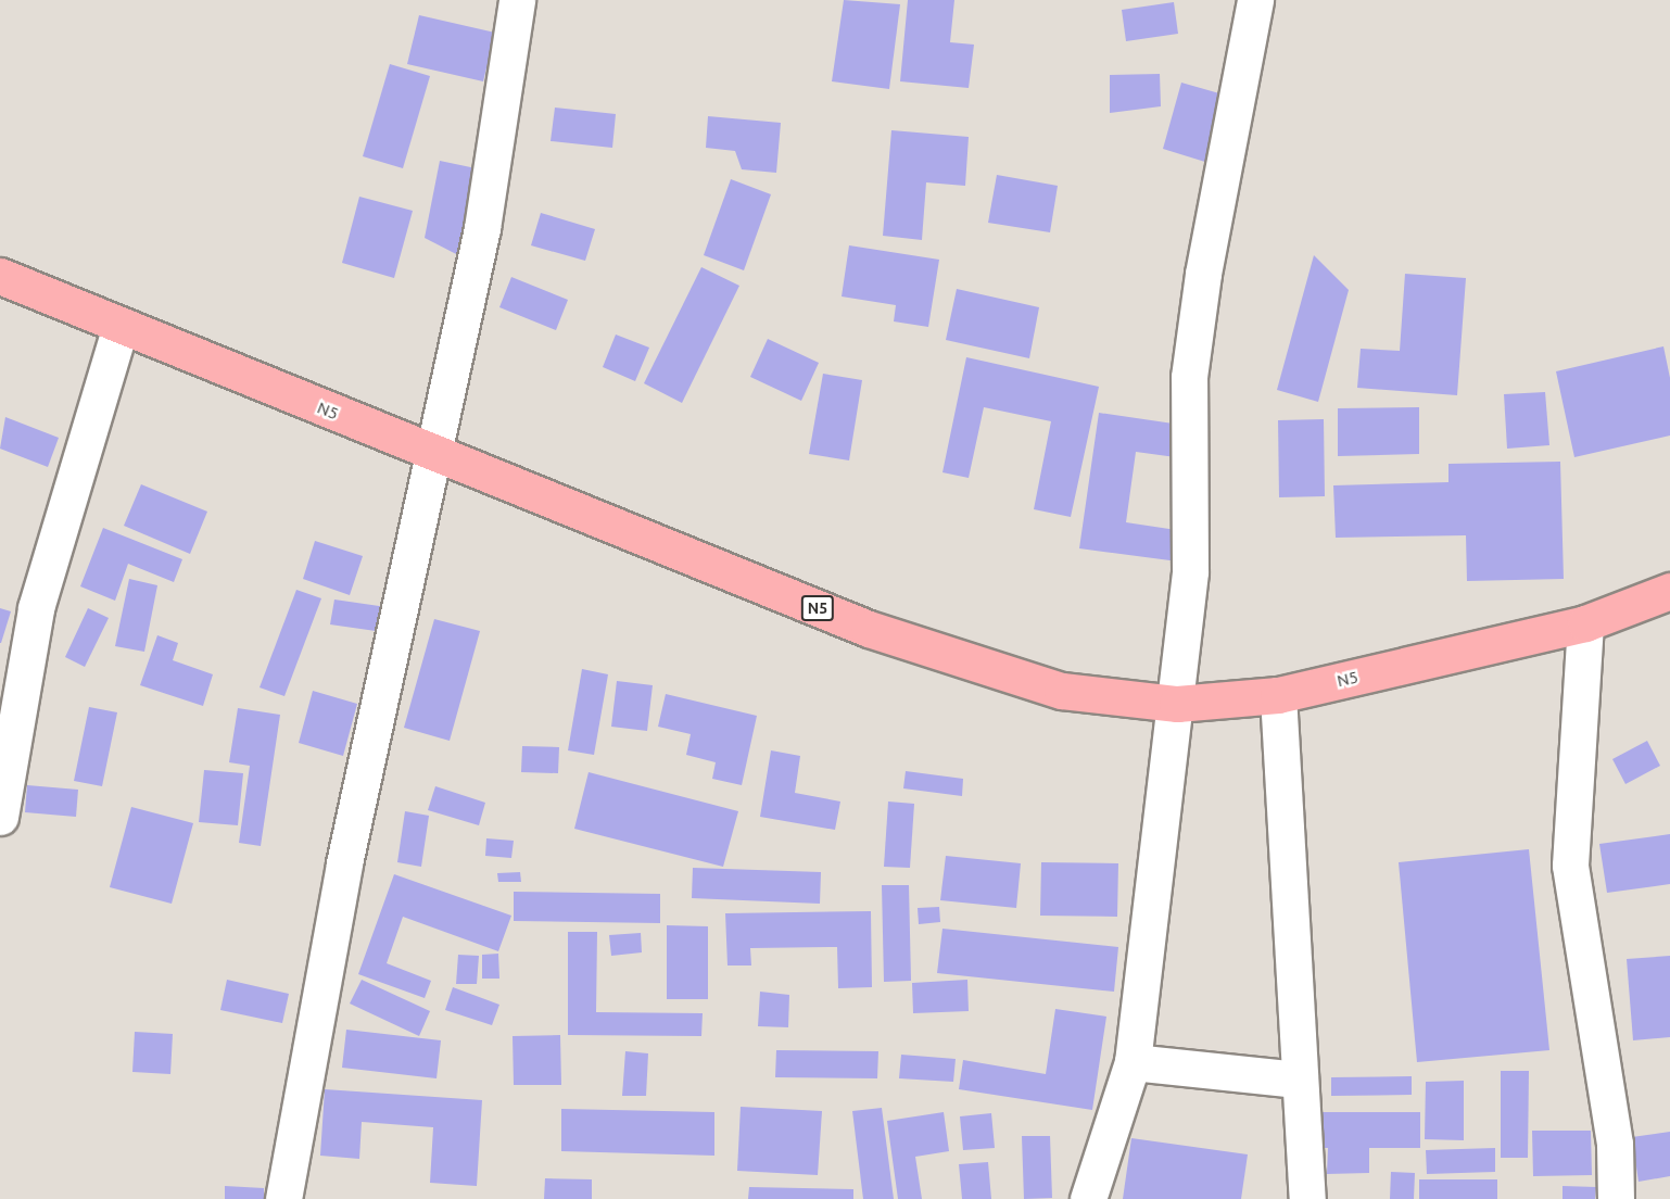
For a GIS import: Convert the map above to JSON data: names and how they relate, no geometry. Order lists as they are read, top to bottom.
{
  "streets": {
    "main road": ["N5"]
  }
}
